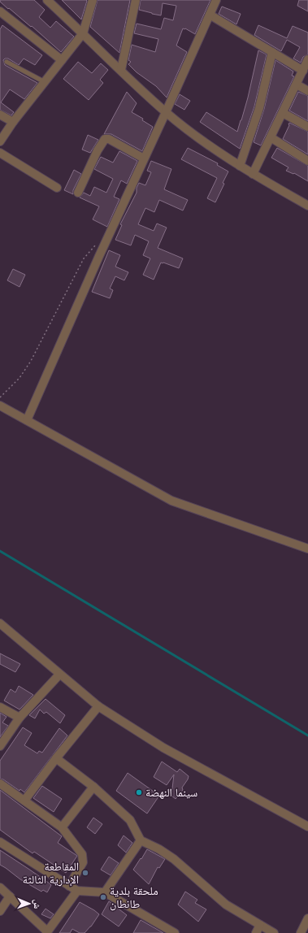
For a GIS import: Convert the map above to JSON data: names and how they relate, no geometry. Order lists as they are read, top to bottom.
{
  "places": ["سينما النهضة", "المقاطعة الإدارية الثالثة", "ملحقة بلدية طانطان"],
  "north": "right"
}
